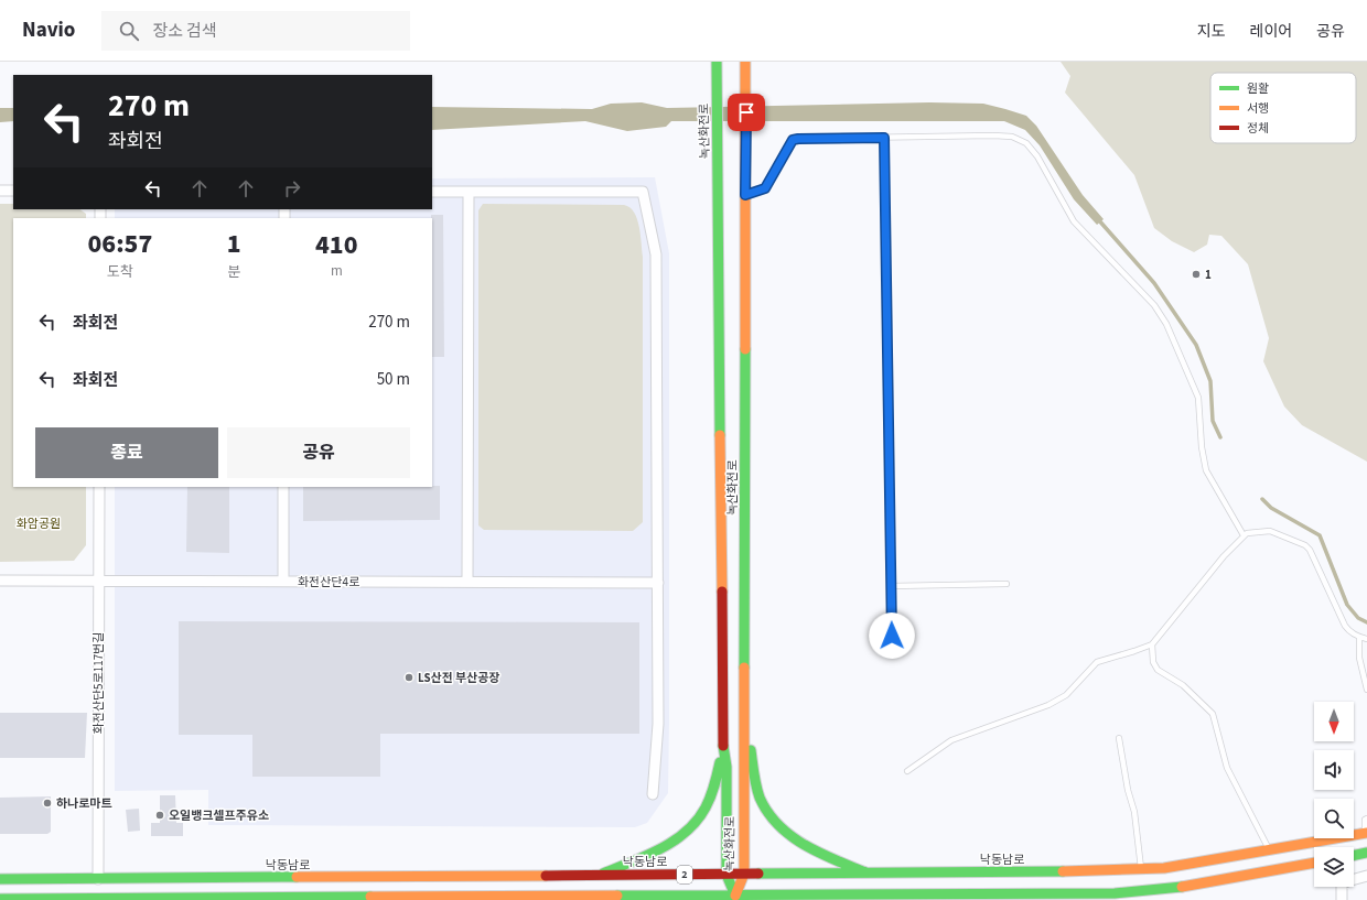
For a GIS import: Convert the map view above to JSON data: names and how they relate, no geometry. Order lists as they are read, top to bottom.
{
  "streets": {
    "main road": ["녹산화전로", "낙동남로", "2"],
    "street": ["화전산단4로", "화전산단5로117번길"]
  },
  "crossings": [
    ["녹산화전로", "낙동남로"],
    ["녹산화전로", "2"],
    ["화전산단4로", "화전산단5로117번길"],
    ["화전산단5로117번길", "낙동남로"]
  ],
  "parks": ["화암공원"],
  "places": [
    "1",
    "LS산전 부산공장",
    "하나로마트",
    "오일뱅크셀프주유소"
  ],
  "legend": ["원활", "서행", "정체"],
  "north": "bottom",
  "page": {
    "header": "Navio",
    "search": "장소 검색",
    "nav": ["지도", "레이어", "공유"],
    "turn": ["270 m", "좌회전"],
    "eta": [
      "06:57",
      "도착",
      "1",
      "분",
      "410",
      "m"
    ],
    "list": [
      {
        "name": "좌회전",
        "value": "270 m"
      },
      {
        "name": "좌회전",
        "value": "50 m"
      }
    ],
    "buttons": ["종료", "공유"]
  }
}
